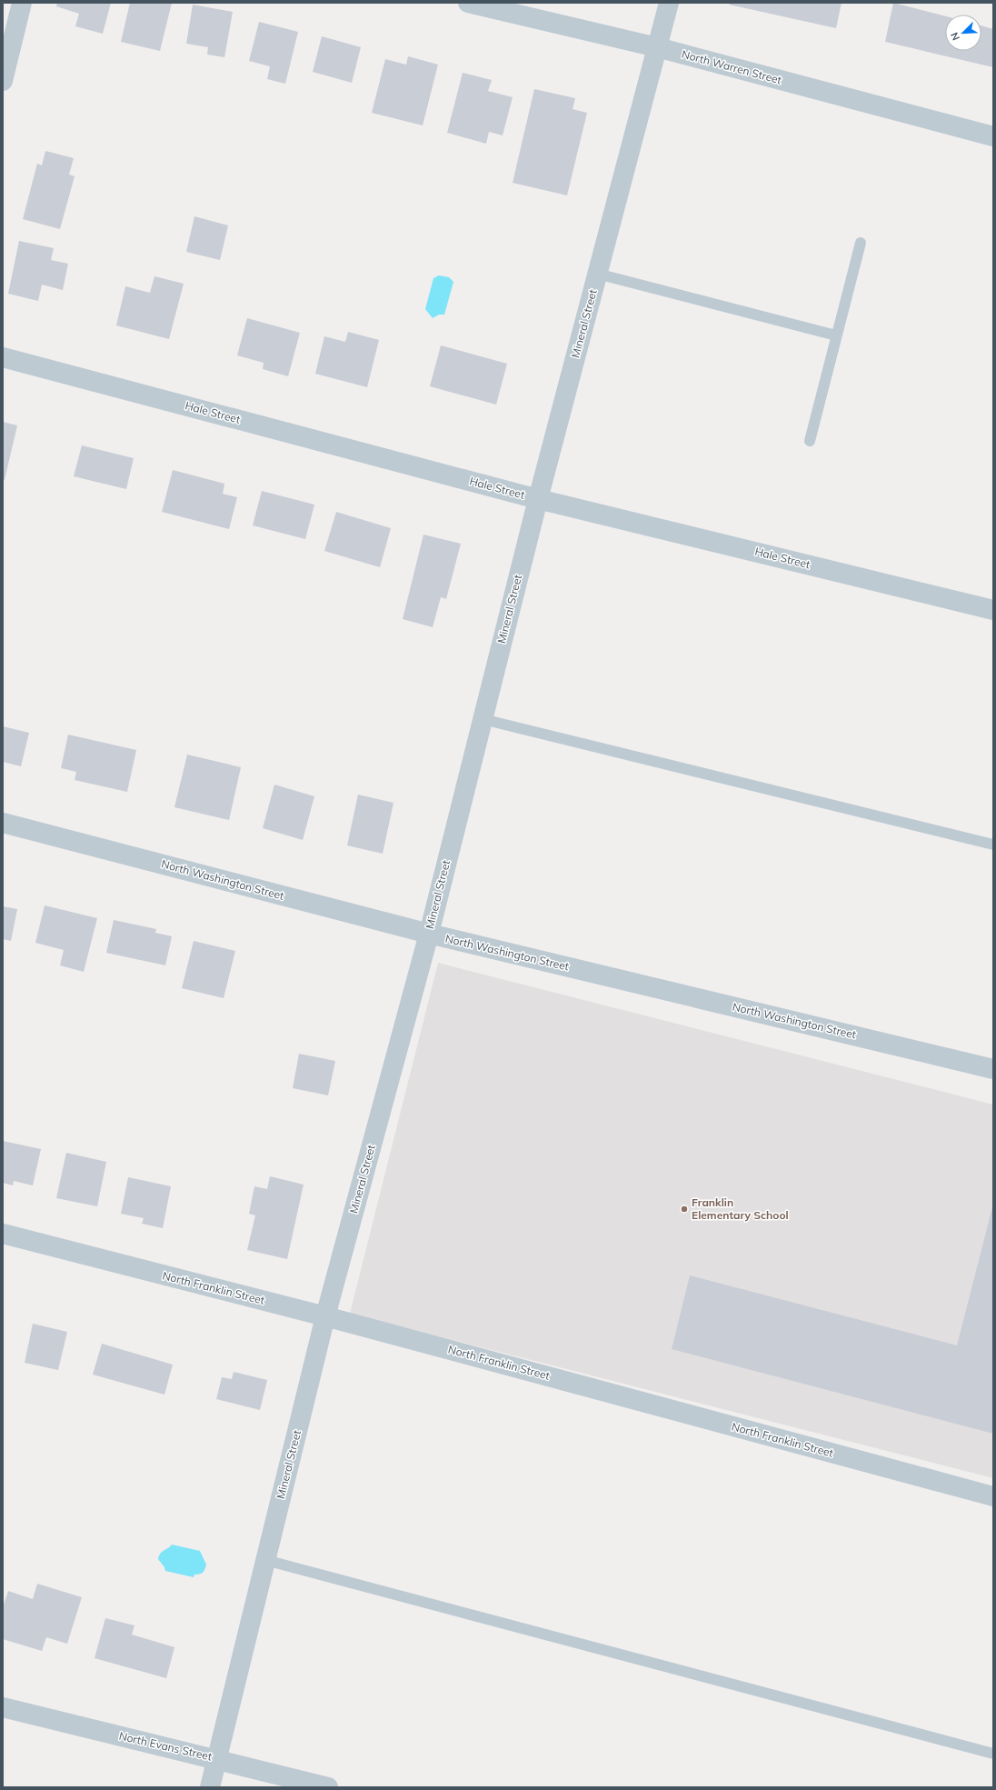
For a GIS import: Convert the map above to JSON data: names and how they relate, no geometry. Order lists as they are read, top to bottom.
{
  "streets": {
    "street": [
      "North Warren Street",
      "Mineral Street",
      "Hale Street",
      "North Washington Street",
      "North Franklin Street",
      "North Evans Street"
    ]
  },
  "crossings": [
    ["North Warren Street", "Mineral Street"],
    ["Mineral Street", "Hale Street"],
    ["Mineral Street", "North Washington Street"],
    ["Mineral Street", "North Franklin Street"],
    ["Mineral Street", "North Evans Street"]
  ],
  "places": ["Franklin Elementary School"],
  "north": "bottom left"
}
